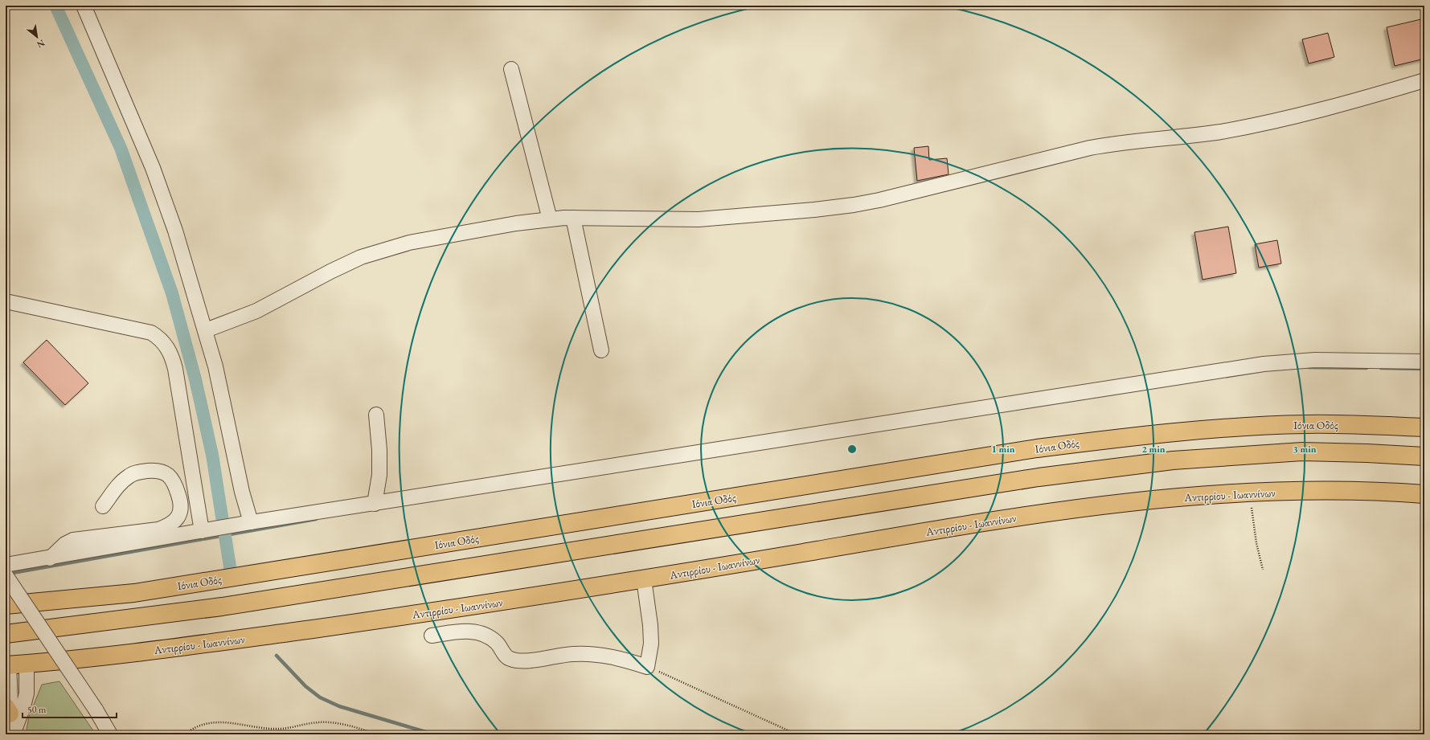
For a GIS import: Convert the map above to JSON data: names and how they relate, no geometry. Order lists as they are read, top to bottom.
{
  "streets": {
    "main road": ["Ιόνια Οδός", "Αντιρρίου - Ιωαννίνων"]
  },
  "scale_bar": "50 m",
  "north": "bottom right",
  "rings": ["1 min", "2 min", "3 min"]
}
